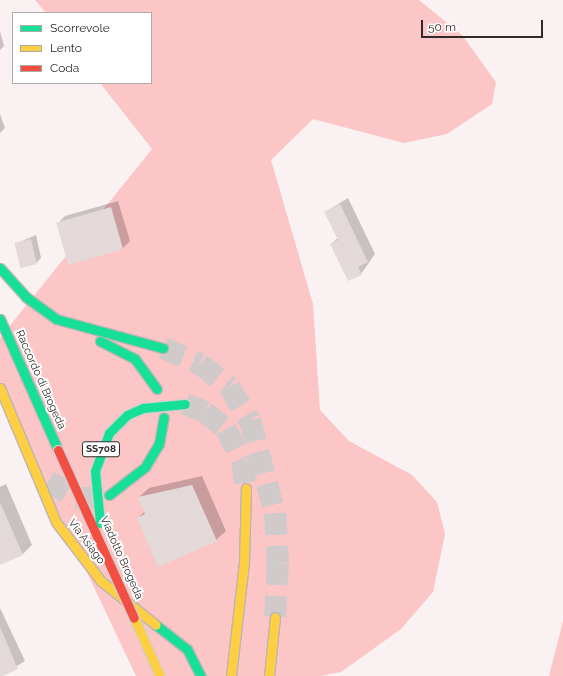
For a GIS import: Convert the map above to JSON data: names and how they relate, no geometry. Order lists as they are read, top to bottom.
{
  "streets": {
    "street": [
      "Raccordo di Brogeda",
      "SS708",
      "Via Asiago",
      "Viadotto Brogeda"
    ]
  },
  "crossings": [
    ["Raccordo di Brogeda", "Viadotto Brogeda"],
    ["SS708", "Viadotto Brogeda"]
  ],
  "legend": ["Scorrevole", "Lento", "Coda"],
  "scale_bar": "50 m"
}
